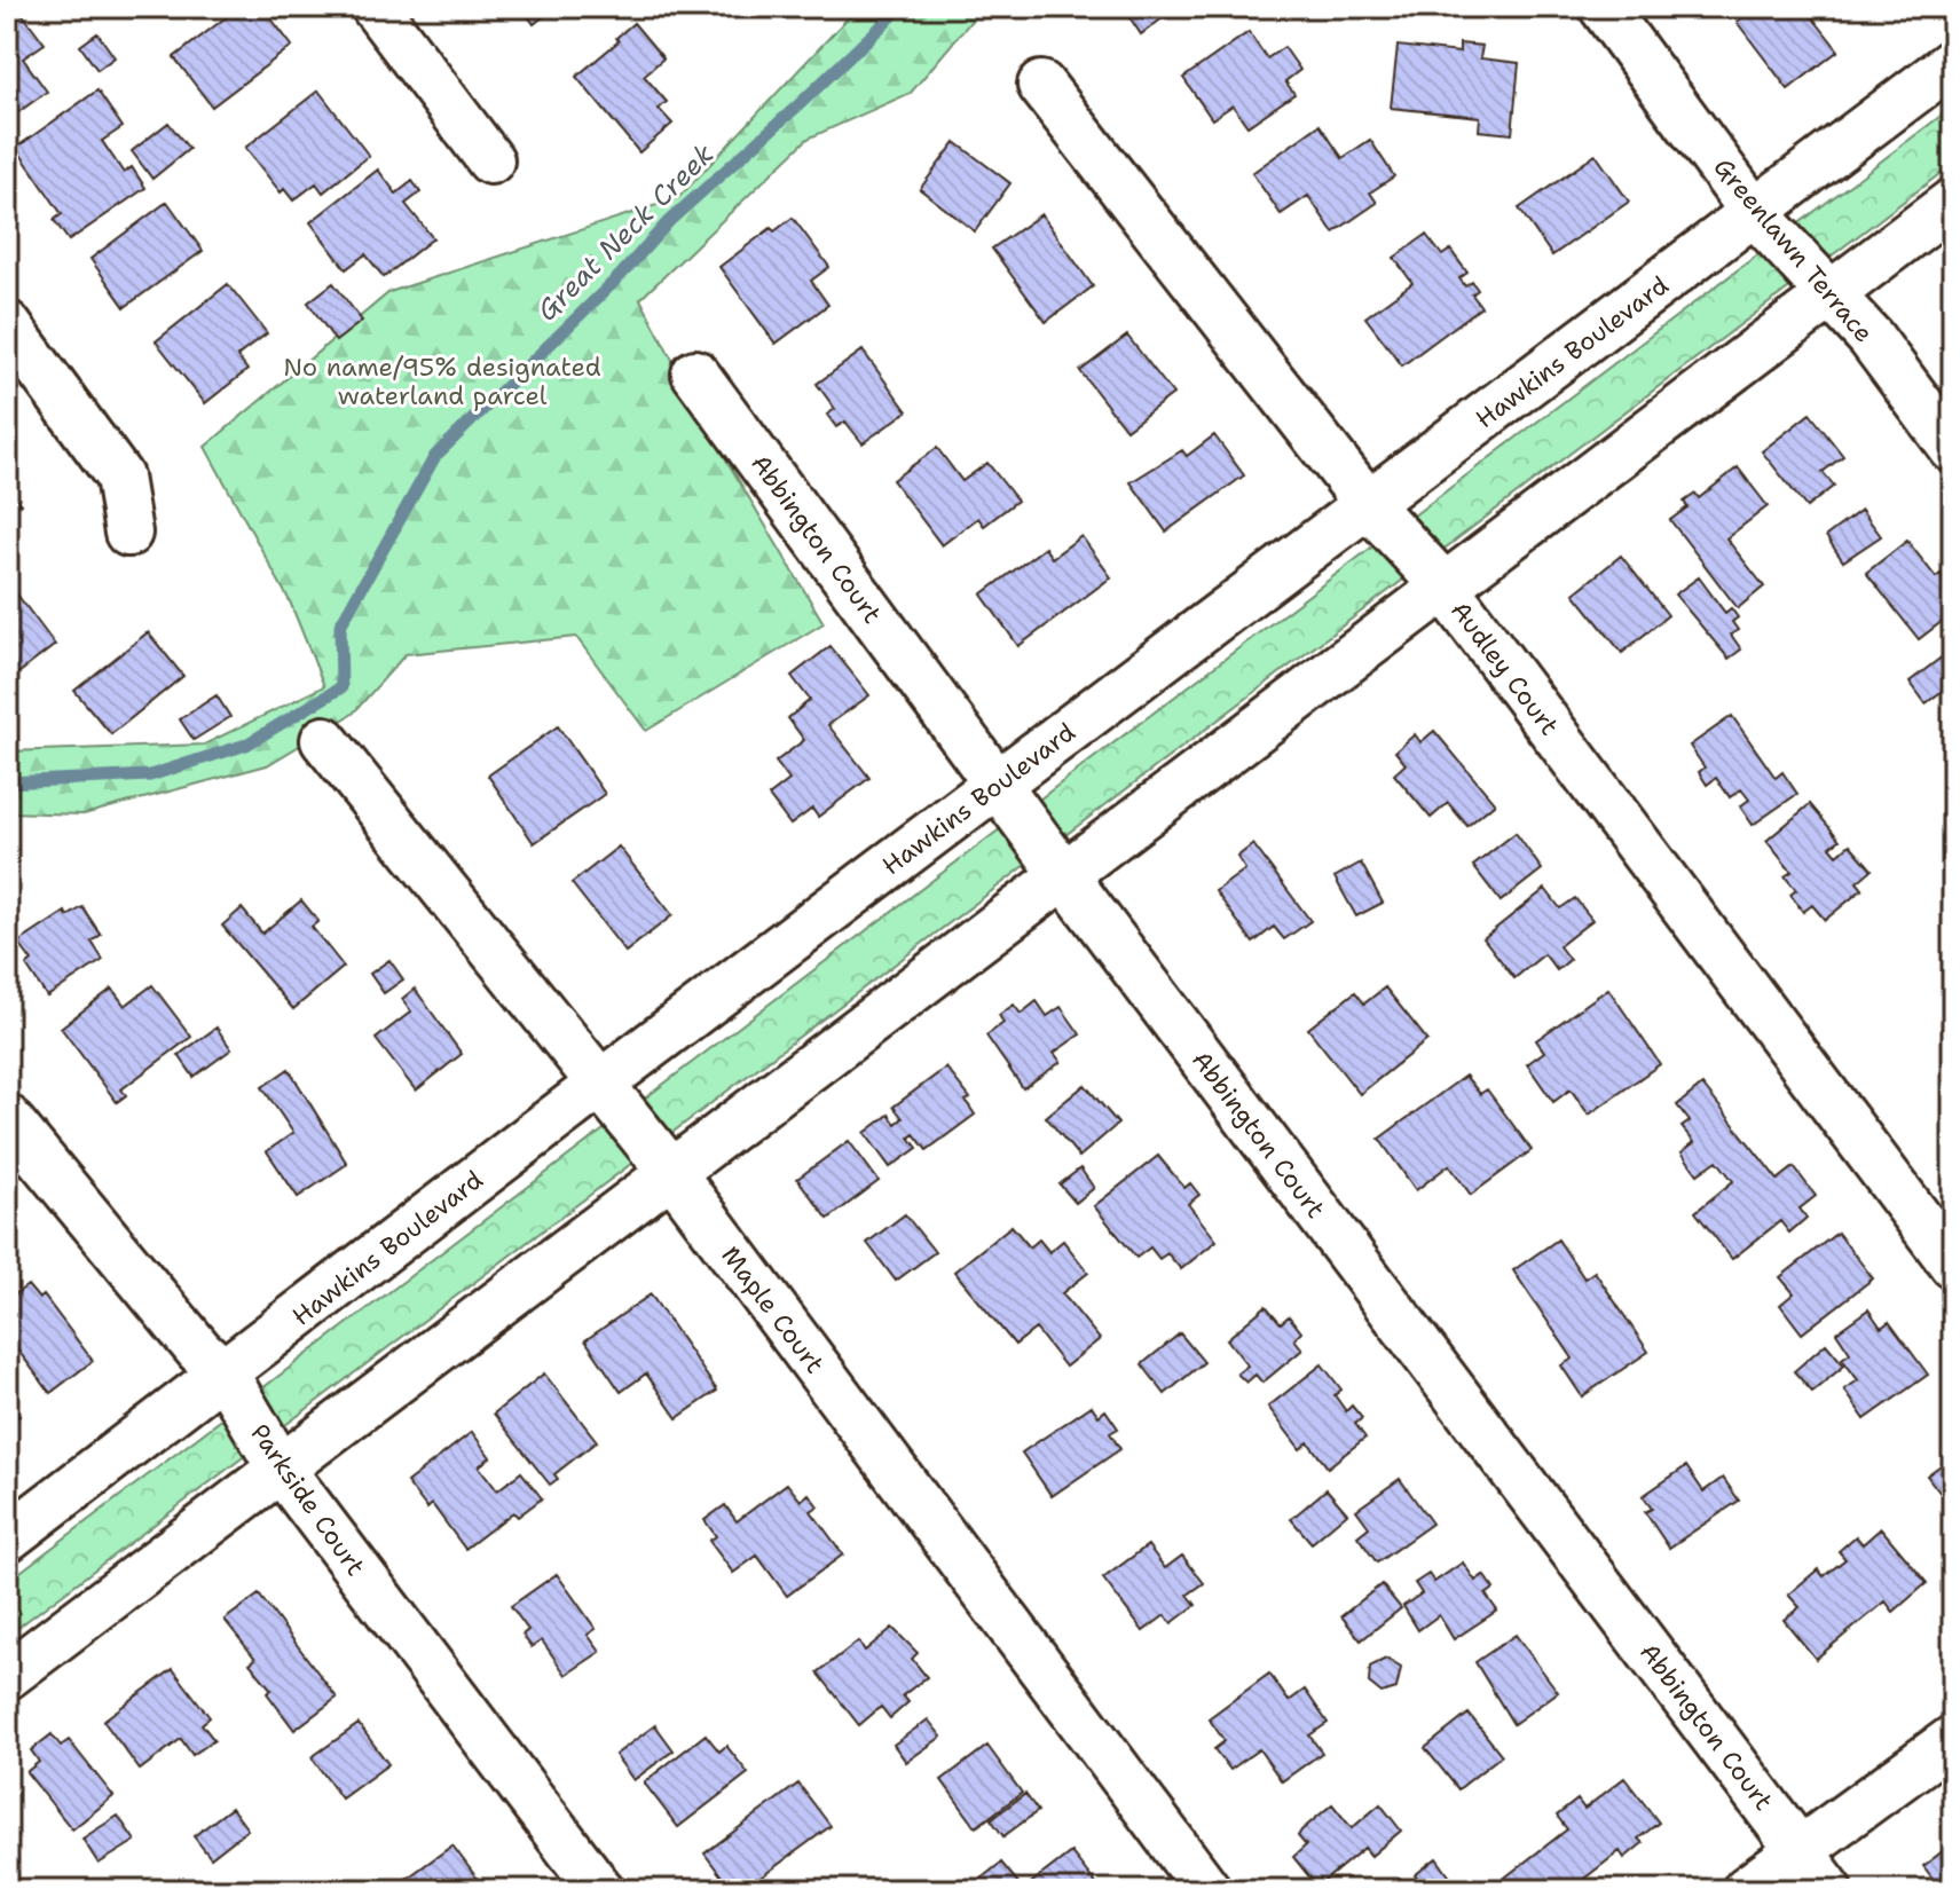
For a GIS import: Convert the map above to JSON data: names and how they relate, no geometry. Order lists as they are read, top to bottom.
{
  "streets": {
    "street": [
      "Greenlawn Terrace",
      "Hawkins Boulevard",
      "Abbington Court",
      "Audley Court",
      "Maple Court",
      "Parkside Court"
    ]
  },
  "crossings": [
    ["Greenlawn Terrace", "Hawkins Boulevard"],
    ["Hawkins Boulevard", "Abbington Court"],
    ["Hawkins Boulevard", "Audley Court"],
    ["Hawkins Boulevard", "Maple Court"],
    ["Hawkins Boulevard", "Parkside Court"]
  ],
  "water": ["Great Neck Creek"],
  "parks": ["No name/95% designated waterland parcel"]
}
